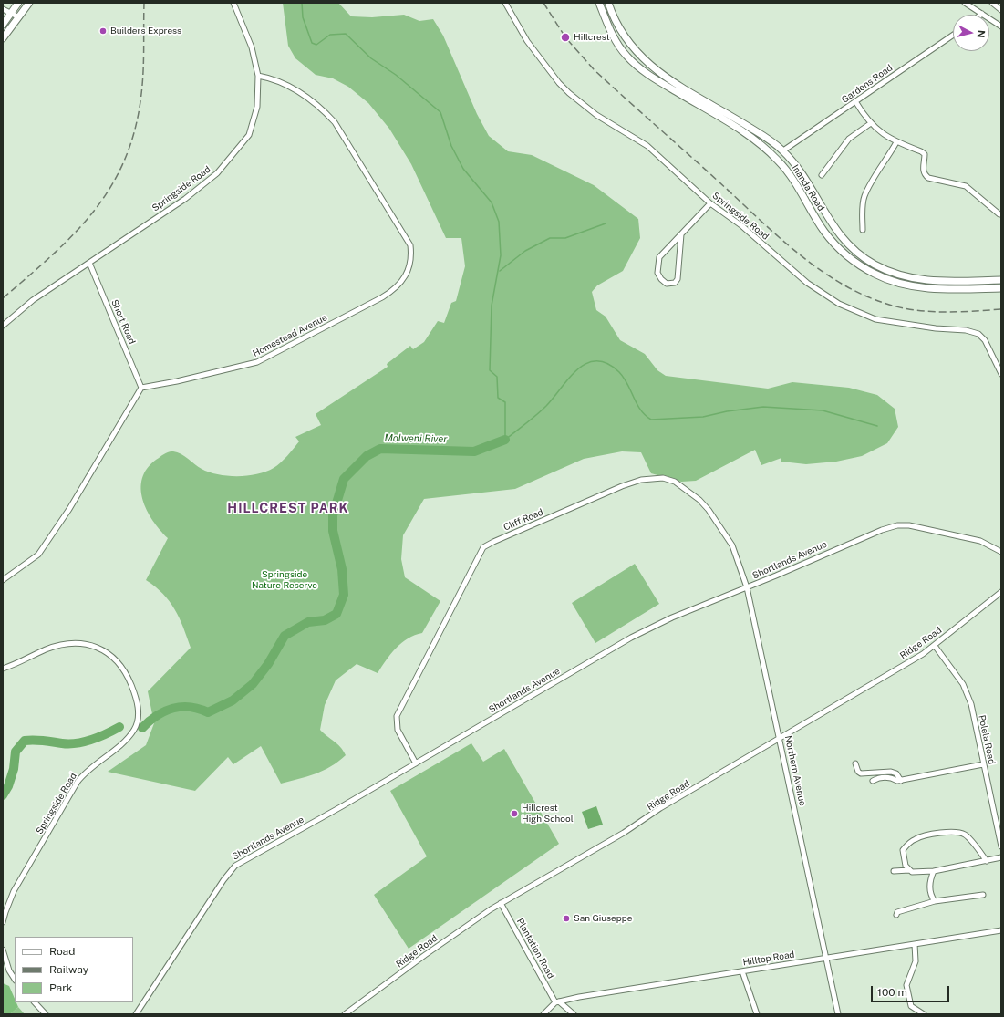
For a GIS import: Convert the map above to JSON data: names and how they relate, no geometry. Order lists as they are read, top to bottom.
{
  "streets": {
    "main road": ["Inanda Road"],
    "street": [
      "Gardens Road",
      "Springside Road",
      "Short Road",
      "Homestead Avenue",
      "Cliff Road",
      "Shortlands Avenue",
      "Ridge Road",
      "Polela Road",
      "Northern Avenue",
      "Plantation Road",
      "Hilltop Road"
    ]
  },
  "crossings": [
    ["Gardens Road", "Inanda Road"],
    ["Springside Road", "Short Road"],
    ["Springside Road", "Homestead Avenue"],
    ["Short Road", "Homestead Avenue"],
    ["Cliff Road", "Shortlands Avenue"],
    ["Cliff Road", "Northern Avenue"],
    ["Shortlands Avenue", "Northern Avenue"],
    ["Ridge Road", "Polela Road"],
    ["Ridge Road", "Northern Avenue"],
    ["Ridge Road", "Plantation Road"],
    ["Northern Avenue", "Hilltop Road"],
    ["Plantation Road", "Hilltop Road"]
  ],
  "districts": ["HILLCREST PARK"],
  "water": ["Molweni River"],
  "parks": ["Springside Nature Reserve"],
  "places": [
    "Builders Express",
    "Hillcrest",
    "Hillcrest High School",
    "San Giuseppe"
  ],
  "legend": ["Road", "Railway", "Park"],
  "scale_bar": "100 m",
  "north": "right"
}
